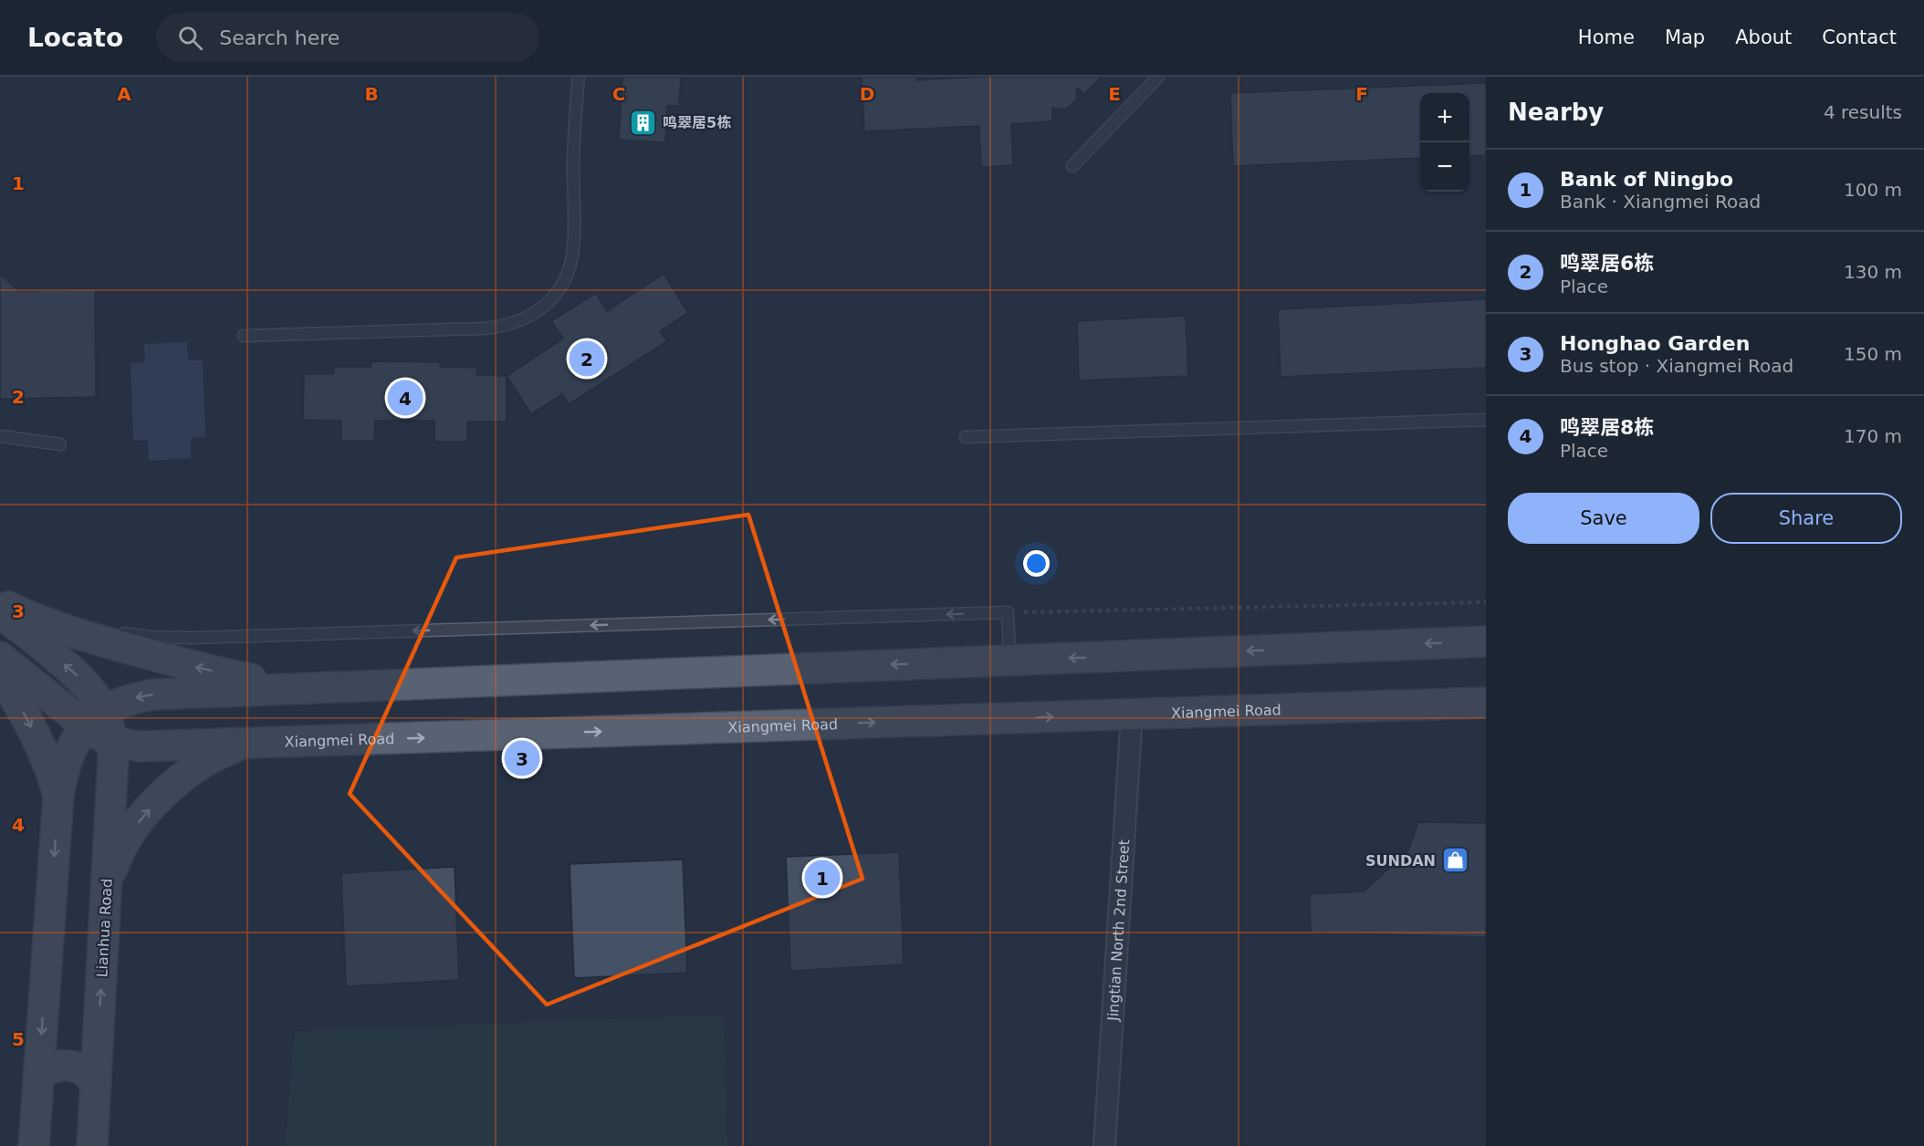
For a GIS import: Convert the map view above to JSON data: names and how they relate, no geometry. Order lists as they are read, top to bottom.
{
  "streets": {
    "main road": ["Xiangmei Road", "Lianhua Road"],
    "street": ["Jingtian North 2nd Street"]
  },
  "crossings": [
    ["Xiangmei Road", "Lianhua Road"],
    ["Xiangmei Road", "Jingtian North 2nd Street"]
  ],
  "places": {
    "building": ["鸣翠居5栋"],
    "shop": ["SUNDAN"]
  },
  "page": {
    "header": "Locato",
    "search": "Search here",
    "nav": [
      "Home",
      "Map",
      "About",
      "Contact"
    ],
    "heading": ["Nearby", "4 results"],
    "map_buttons": ["+", "−"],
    "list": [
      {
        "mark": "1",
        "name": "Bank of Ningbo",
        "note": "Bank · Xiangmei Road",
        "value": "100 m"
      },
      {
        "mark": "2",
        "name": "鸣翠居6栋",
        "note": "Place",
        "value": "130 m"
      },
      {
        "mark": "3",
        "name": "Honghao Garden",
        "note": "Bus stop · Xiangmei Road",
        "value": "150 m"
      },
      {
        "mark": "4",
        "name": "鸣翠居8栋",
        "note": "Place",
        "value": "170 m"
      }
    ],
    "pins": [
      "2",
      "4",
      "3",
      "1"
    ],
    "buttons": ["Save", "Share"]
  },
  "grid": {
    "columns": [
      "A",
      "B",
      "C",
      "D",
      "E",
      "F"
    ],
    "rows": [
      "1",
      "2",
      "3",
      "4",
      "5"
    ]
  }
}
